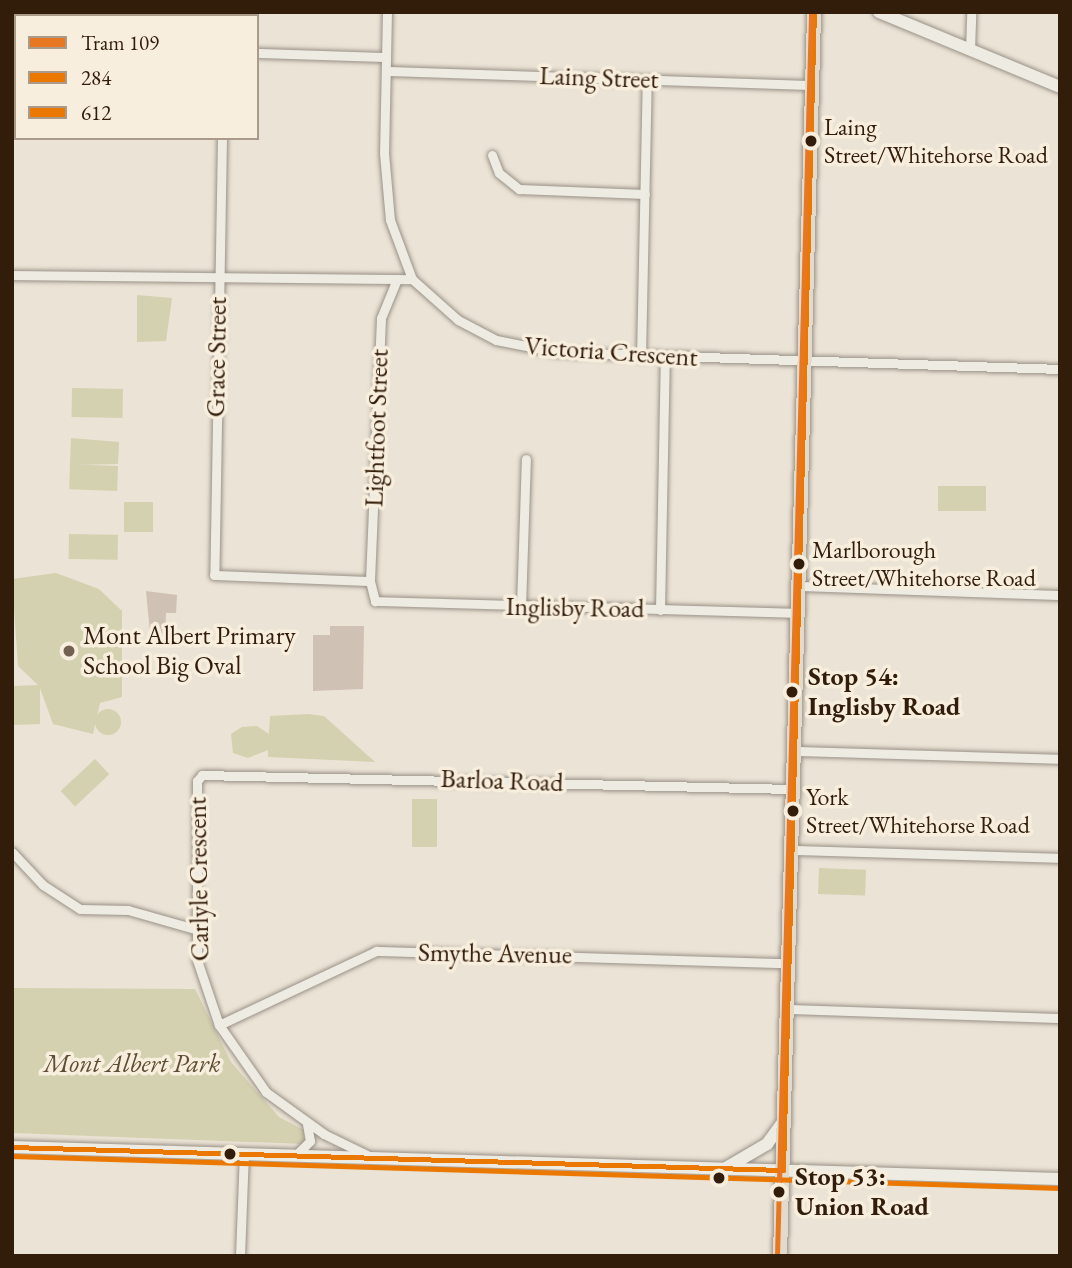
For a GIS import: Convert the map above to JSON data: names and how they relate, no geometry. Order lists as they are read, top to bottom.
{
  "streets": {
    "street": [
      "Laing Street",
      "Victoria Crescent",
      "Grace Street",
      "Lightfoot Street",
      "Inglisby Road",
      "Barloa Road",
      "Carlyle Crescent",
      "Smythe Avenue"
    ]
  },
  "crossings": [
    ["Grace Street", "Lightfoot Street"],
    ["Grace Street", "Inglisby Road"],
    ["Lightfoot Street", "Inglisby Road"],
    ["Barloa Road", "Carlyle Crescent"],
    ["Carlyle Crescent", "Smythe Avenue"]
  ],
  "parks": ["Mont Albert Park"],
  "places": [
    "Laing Street/Whitehorse Road",
    "Marlborough Street/Whitehorse Road",
    "Mont Albert Primary School Big Oval",
    "Stop 54: Inglisby Road",
    "York Street/Whitehorse Road",
    "Stop 53: Union Road"
  ],
  "lines": ["tram line 109", "transit line 284", "transit line 612"],
  "legend": ["Tram 109", "284", "612"]
}
